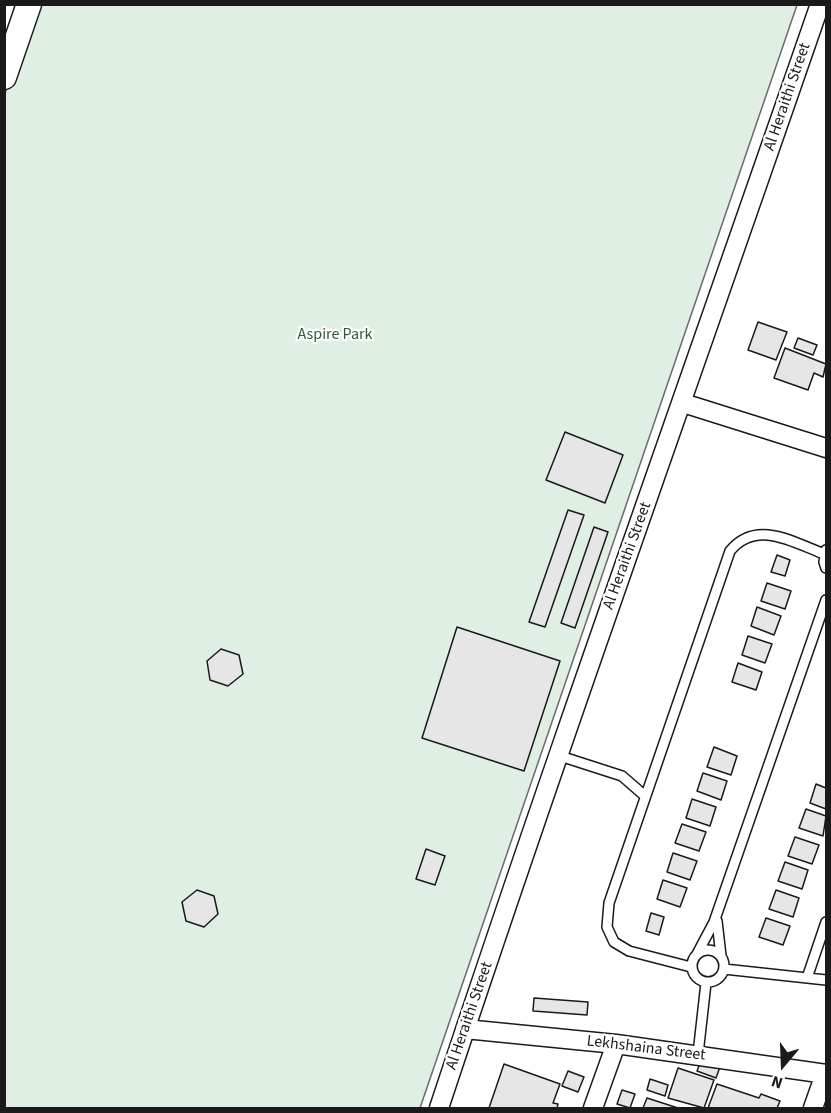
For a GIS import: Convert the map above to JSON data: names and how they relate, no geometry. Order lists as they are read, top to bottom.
{
  "streets": {
    "street": ["Al Heraithi Street", "Lekhshaina Street"]
  },
  "crossings": [
    ["Al Heraithi Street", "Lekhshaina Street"]
  ],
  "parks": ["Aspire Park"],
  "north": "bottom"
}
